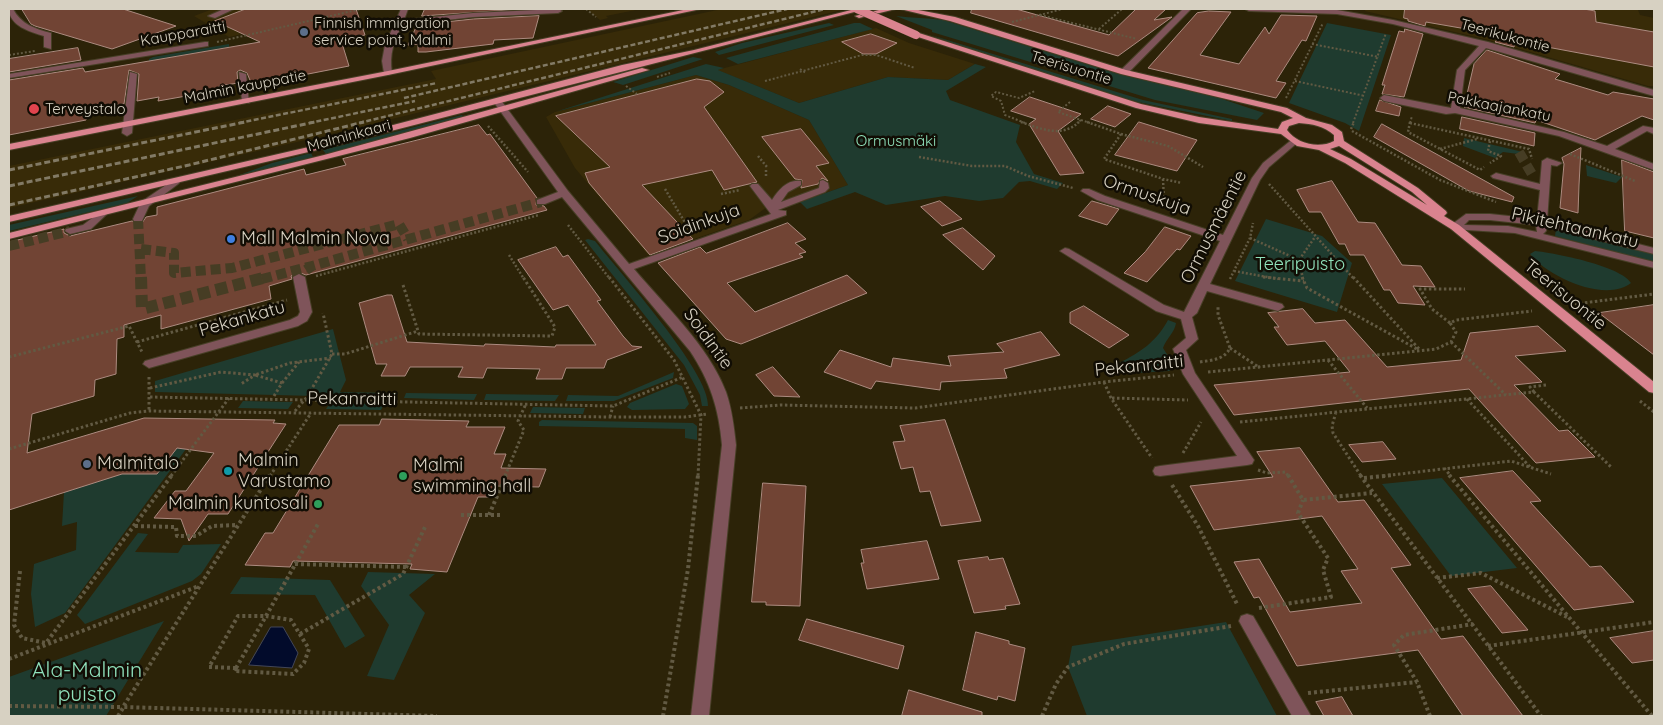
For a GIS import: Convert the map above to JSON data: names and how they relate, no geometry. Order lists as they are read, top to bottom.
{
  "streets": {
    "main road": ["Teerisuontie", "Malmin kauppatie", "Malminkaari"],
    "street": [
      "Kaupparaitti",
      "Teerikukontie",
      "Pakkaajankatu",
      "Ormuskuja",
      "Soidinkuja",
      "Ormusmäentie",
      "Pikitehtaankatu",
      "Pekankatu",
      "Soidintie"
    ],
    "path": ["Pekanraitti"]
  },
  "crossings": [
    ["Teerisuontie", "Pikitehtaankatu"],
    ["Malminkaari", "Soidintie"],
    ["Ormuskuja", "Ormusmäentie"],
    ["Soidinkuja", "Soidintie"],
    ["Soidintie", "Pekanraitti"]
  ],
  "parks": ["Ormusmäki", "Teeripuisto", "Ala-Malmin puisto"],
  "places": [
    "Finnish immigration service point, Malmi",
    "Terveystalo",
    "Mall Malmin Nova",
    "Malmitalo",
    "Malmin Varustamo",
    "Malmi swimming hall",
    "Malmin kuntosali"
  ]
}
